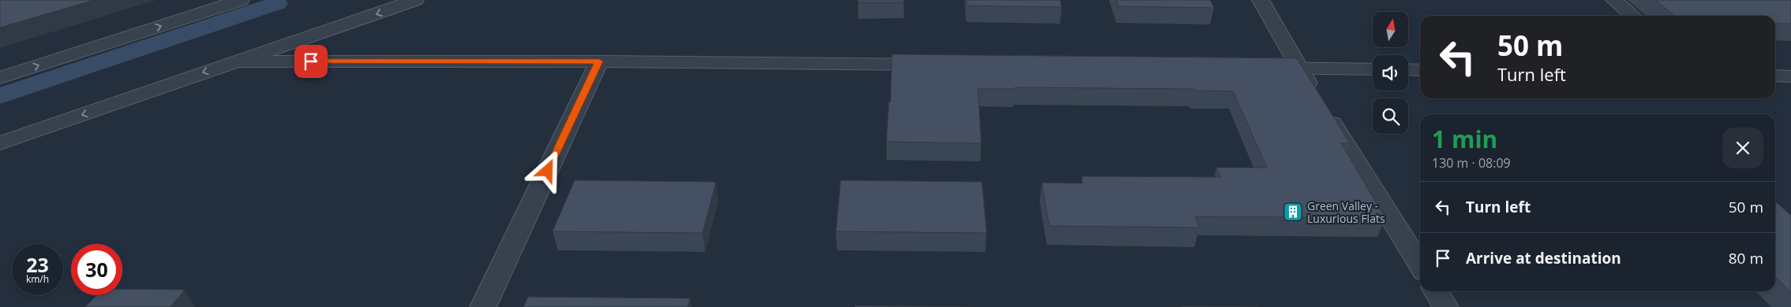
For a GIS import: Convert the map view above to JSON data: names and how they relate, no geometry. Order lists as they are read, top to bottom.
{
  "places": {
    "building": ["Green Valley - Luxurious Flats"]
  },
  "north": "top",
  "page": {
    "turn": ["50 m", "Turn left"],
    "heading": ["1 min", "130 m · 08:09"],
    "list": [
      {
        "name": "Turn left",
        "value": "50 m"
      },
      {
        "name": "Arrive at destination",
        "value": "80 m"
      }
    ],
    "speed": "23 km/h",
    "limit": "30"
  }
}
